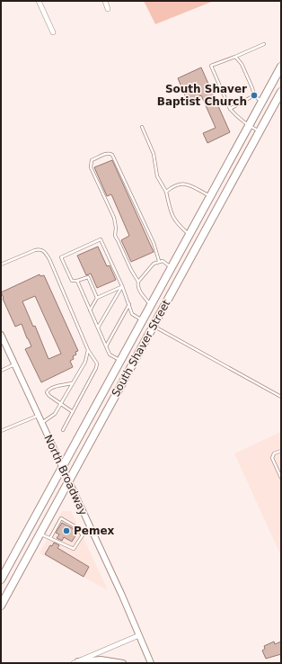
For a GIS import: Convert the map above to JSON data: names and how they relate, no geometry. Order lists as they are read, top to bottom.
{
  "streets": {
    "main road": ["South Shaver Street"],
    "street": ["North Broadway"]
  },
  "crossings": [
    ["South Shaver Street", "North Broadway"]
  ],
  "places": ["South Shaver Baptist Church", "Pemex"]
}
